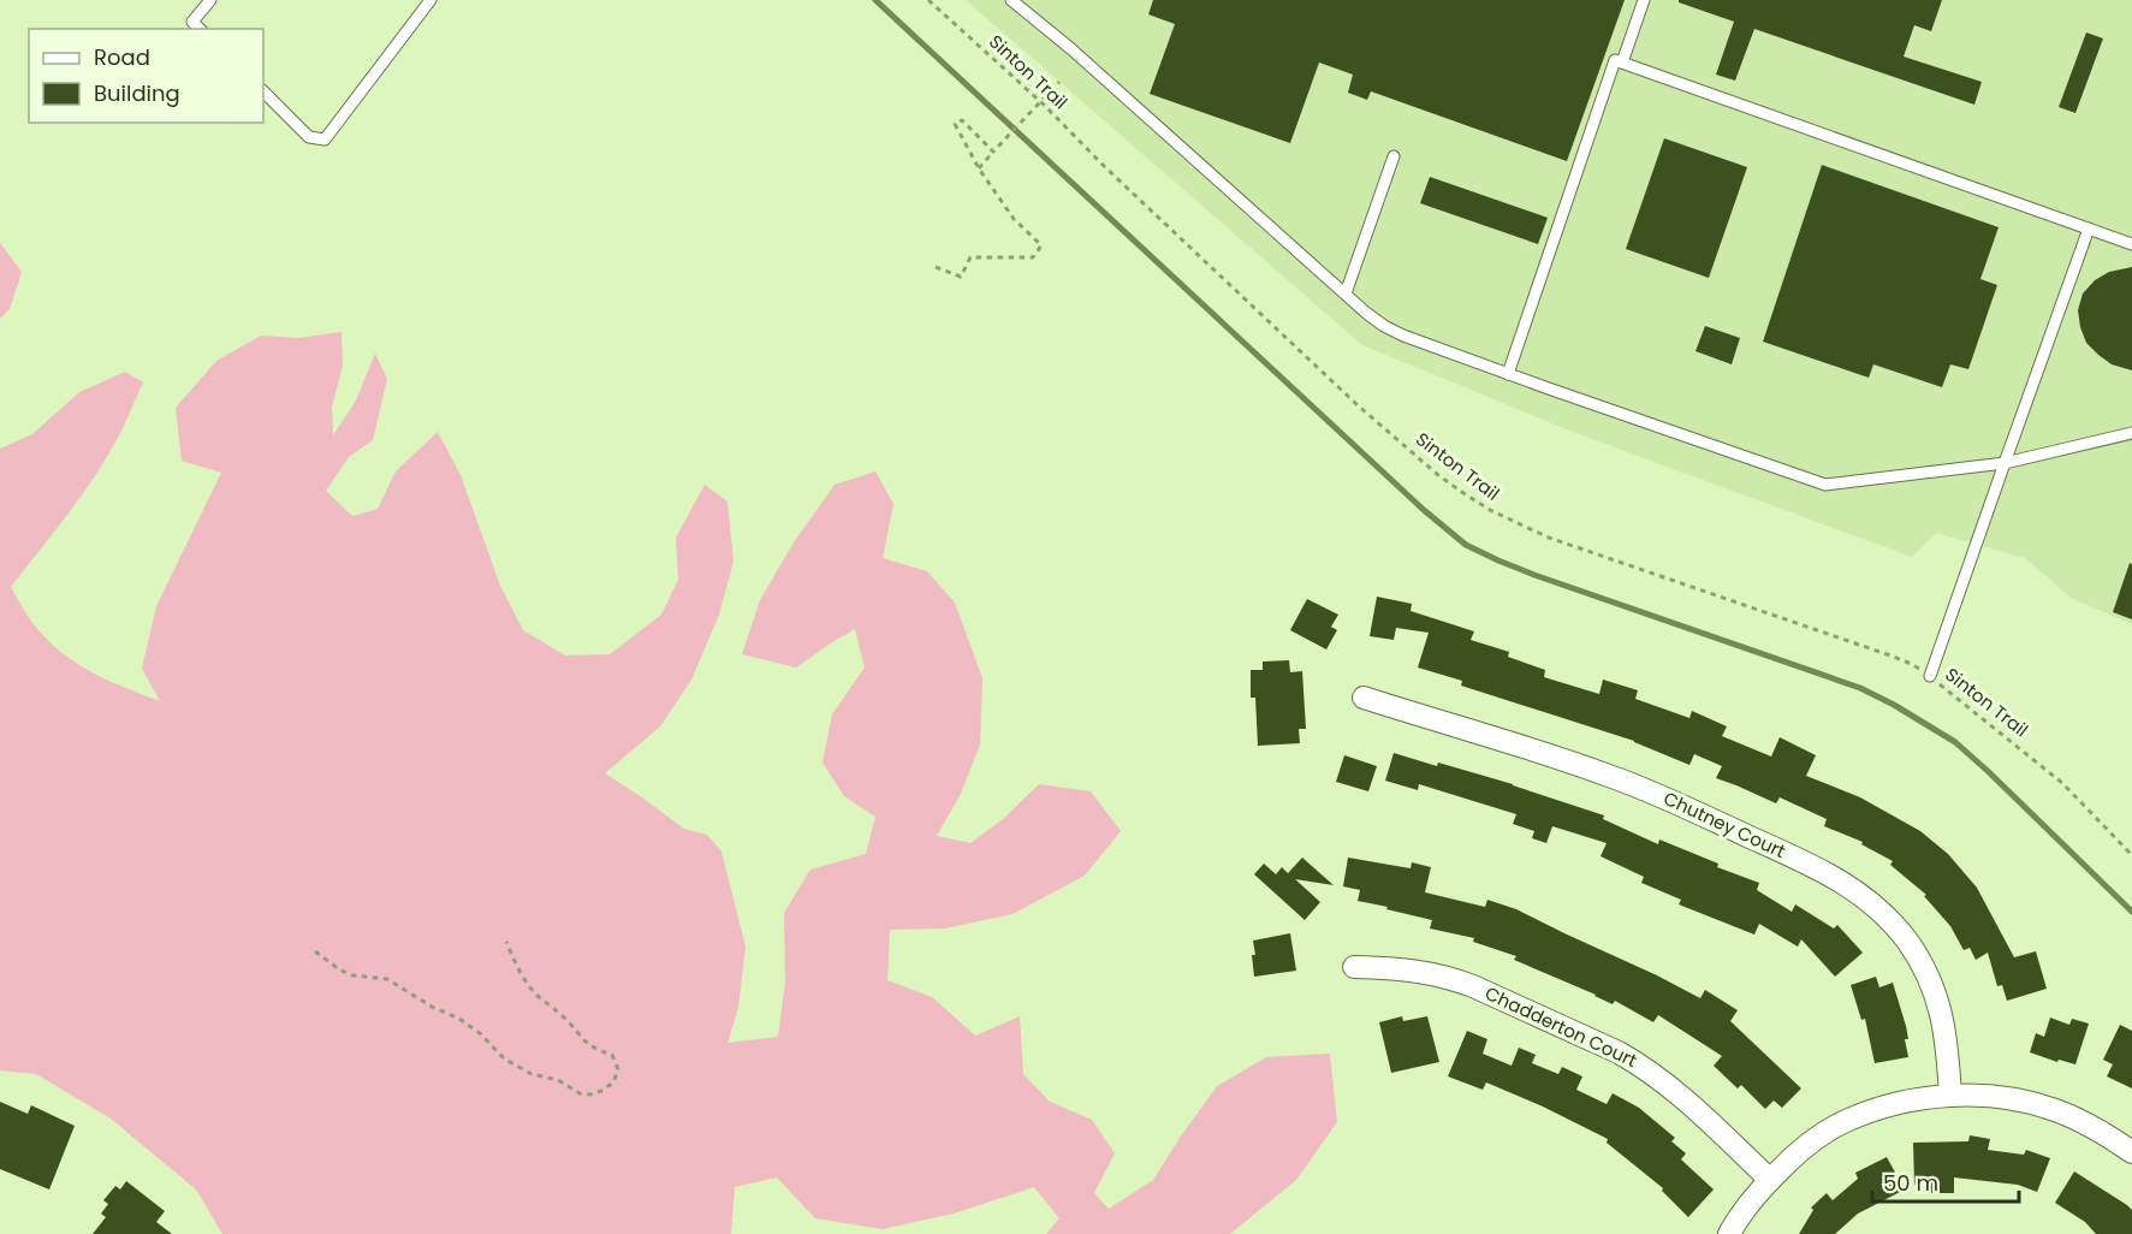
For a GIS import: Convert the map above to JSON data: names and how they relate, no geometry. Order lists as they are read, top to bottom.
{
  "streets": {
    "street": ["Chutney Court", "Chadderton Court"],
    "path": ["Sinton Trail"]
  },
  "legend": ["Road", "Building"],
  "scale_bar": "50 m"
}
